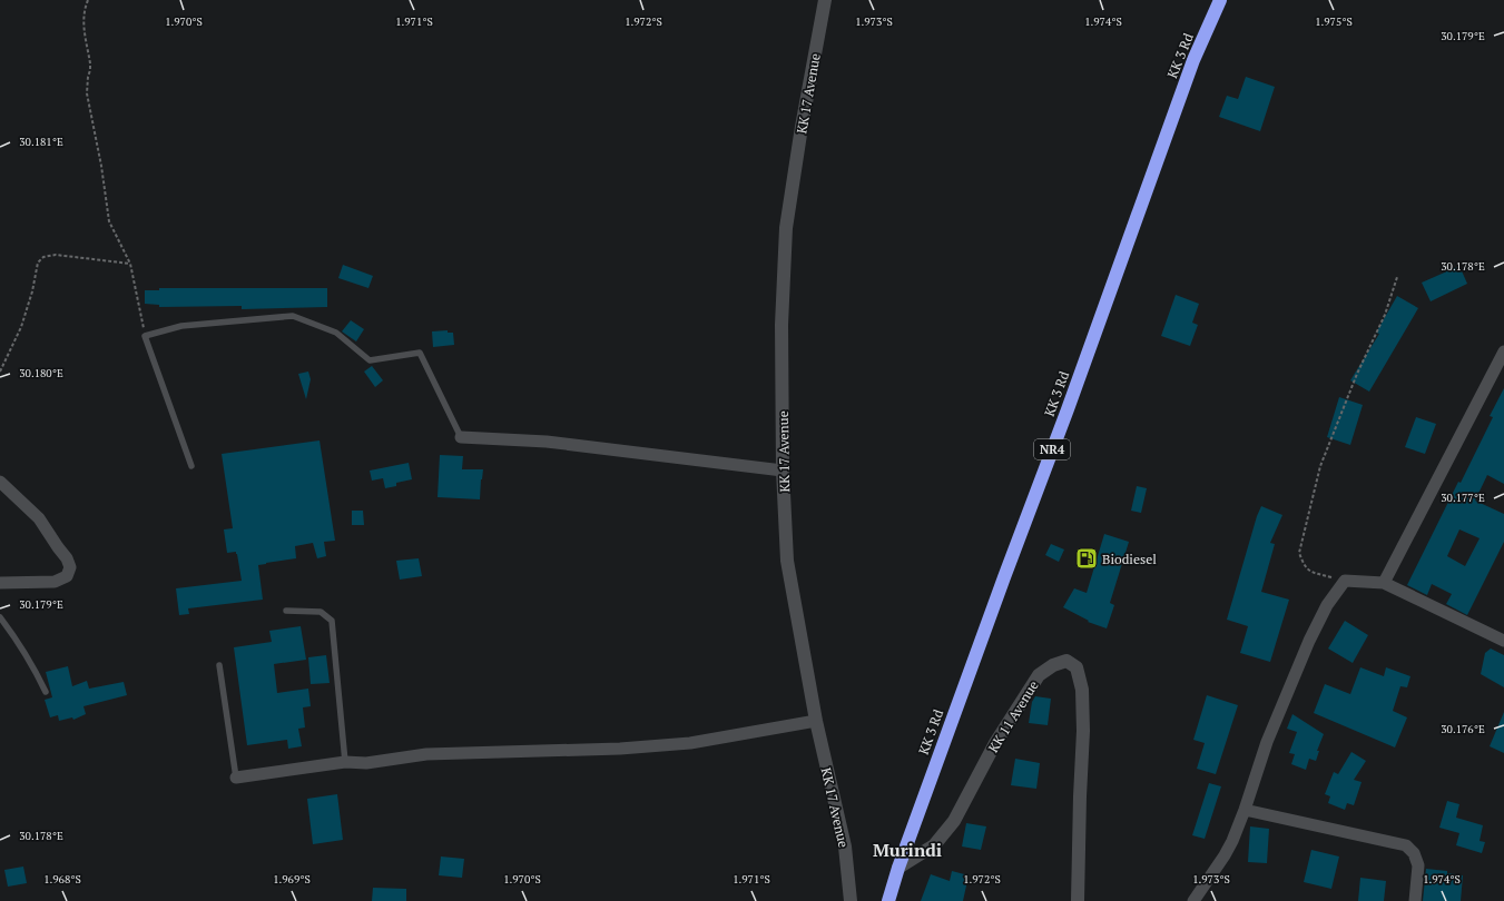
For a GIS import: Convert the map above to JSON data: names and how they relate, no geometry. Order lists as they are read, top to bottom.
{
  "streets": {
    "highway": ["KK 3 Rd", "NR4"],
    "street": ["KK 17 Avenue", "KK 11 Avenue"]
  },
  "crossings": [
    ["KK 3 Rd", "KK 11 Avenue"]
  ],
  "districts": ["Murindi"],
  "places": {
    "fuel station": ["Biodiesel"]
  },
  "coordinates": [
    "1.970°S",
    "1.971°S",
    "1.972°S",
    "1.973°S",
    "1.974°S",
    "1.975°S",
    "30.179°E",
    "30.181°E",
    "30.178°E",
    "30.180°E",
    "30.177°E",
    "30.176°E",
    "1.968°S",
    "1.969°S"
  ]
}
